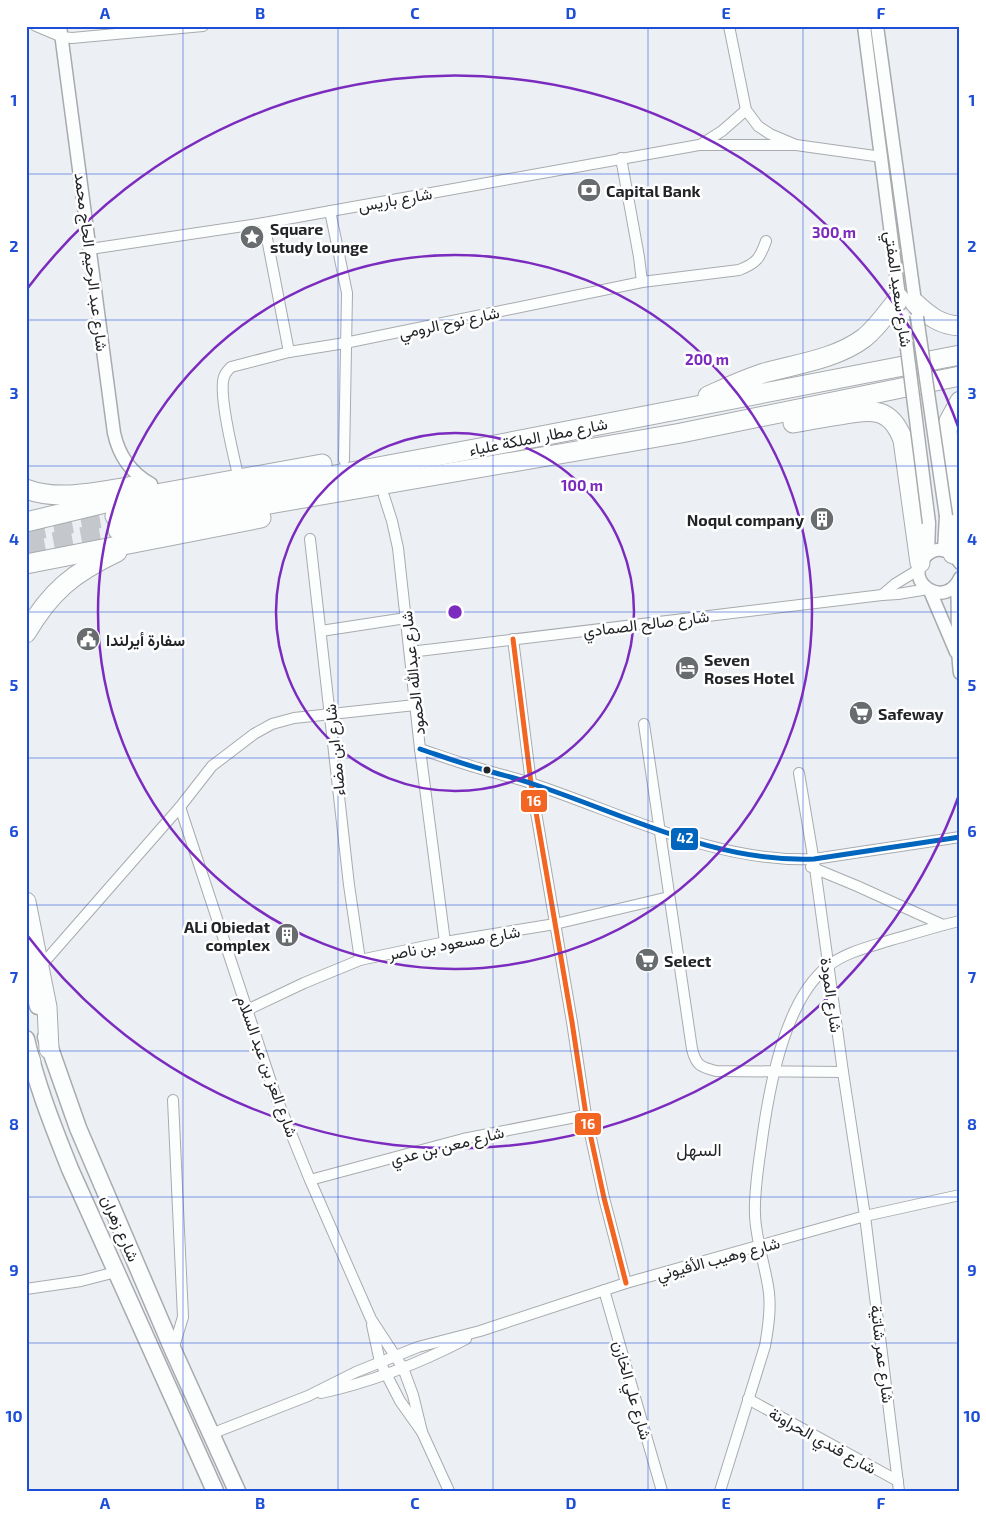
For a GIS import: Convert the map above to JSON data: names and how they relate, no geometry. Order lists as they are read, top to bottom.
{
  "streets": {
    "highway": ["شارع مطار الملكة علياء"],
    "main road": ["شارع زهران"],
    "street": [
      "شارع باريس",
      "شارع عبد الرحيم الحاج محمد",
      "شارع سعيد المفتي",
      "شارع نوح الرومي",
      "شارع صالح الصمادي",
      "شارع عبدالله الحمود",
      "شارع ابن مضاء",
      "شارع مسعود بن ناصر",
      "شارع المودة",
      "شارع العز بن عبد السلام",
      "شارع معن بن عدي",
      "شارع وهيب الأفيوني",
      "شارع عمر شاتية",
      "شارع علي الخازن",
      "شارع فندي الحراونة"
    ]
  },
  "crossings": [
    ["شارع باريس", "شارع عبد الرحيم الحاج محمد"],
    ["شارع سعيد المفتي", "شارع مطار الملكة علياء"],
    ["شارع صالح الصمادي", "شارع عبدالله الحمود"],
    ["شارع عبدالله الحمود", "شارع مسعود بن ناصر"],
    ["شارع ابن مضاء", "شارع مسعود بن ناصر"],
    ["شارع مسعود بن ناصر", "شارع العز بن عبد السلام"],
    ["شارع المودة", "شارع وهيب الأفيوني"],
    ["شارع المودة", "شارع عمر شاتية"],
    ["شارع العز بن عبد السلام", "شارع معن بن عدي"],
    ["شارع العز بن عبد السلام", "شارع وهيب الأفيوني"],
    ["شارع زهران", "شارع وهيب الأفيوني"],
    ["شارع وهيب الأفيوني", "شارع عمر شاتية"],
    ["شارع وهيب الأفيوني", "شارع علي الخازن"],
    ["شارع عمر شاتية", "شارع فندي الحراونة"]
  ],
  "districts": ["السهل"],
  "places": {
    "bank": ["Capital Bank"],
    "place": ["Square study lounge"],
    "building": ["Noqul company", "ALi Obiedat complex"],
    "public building": ["سفارة أيرلندا"],
    "hotel": ["Seven Roses Hotel"],
    "supermarket": ["Safeway", "Select"]
  },
  "lines": ["transit line 16", "transit line 42"],
  "grid": {
    "columns": [
      "A",
      "B",
      "C",
      "D",
      "E",
      "F"
    ],
    "rows": [
      "1",
      "2",
      "3",
      "4",
      "5",
      "6",
      "7",
      "8",
      "9",
      "10"
    ]
  },
  "rings": ["300 m", "200 m", "100 m"]
}
